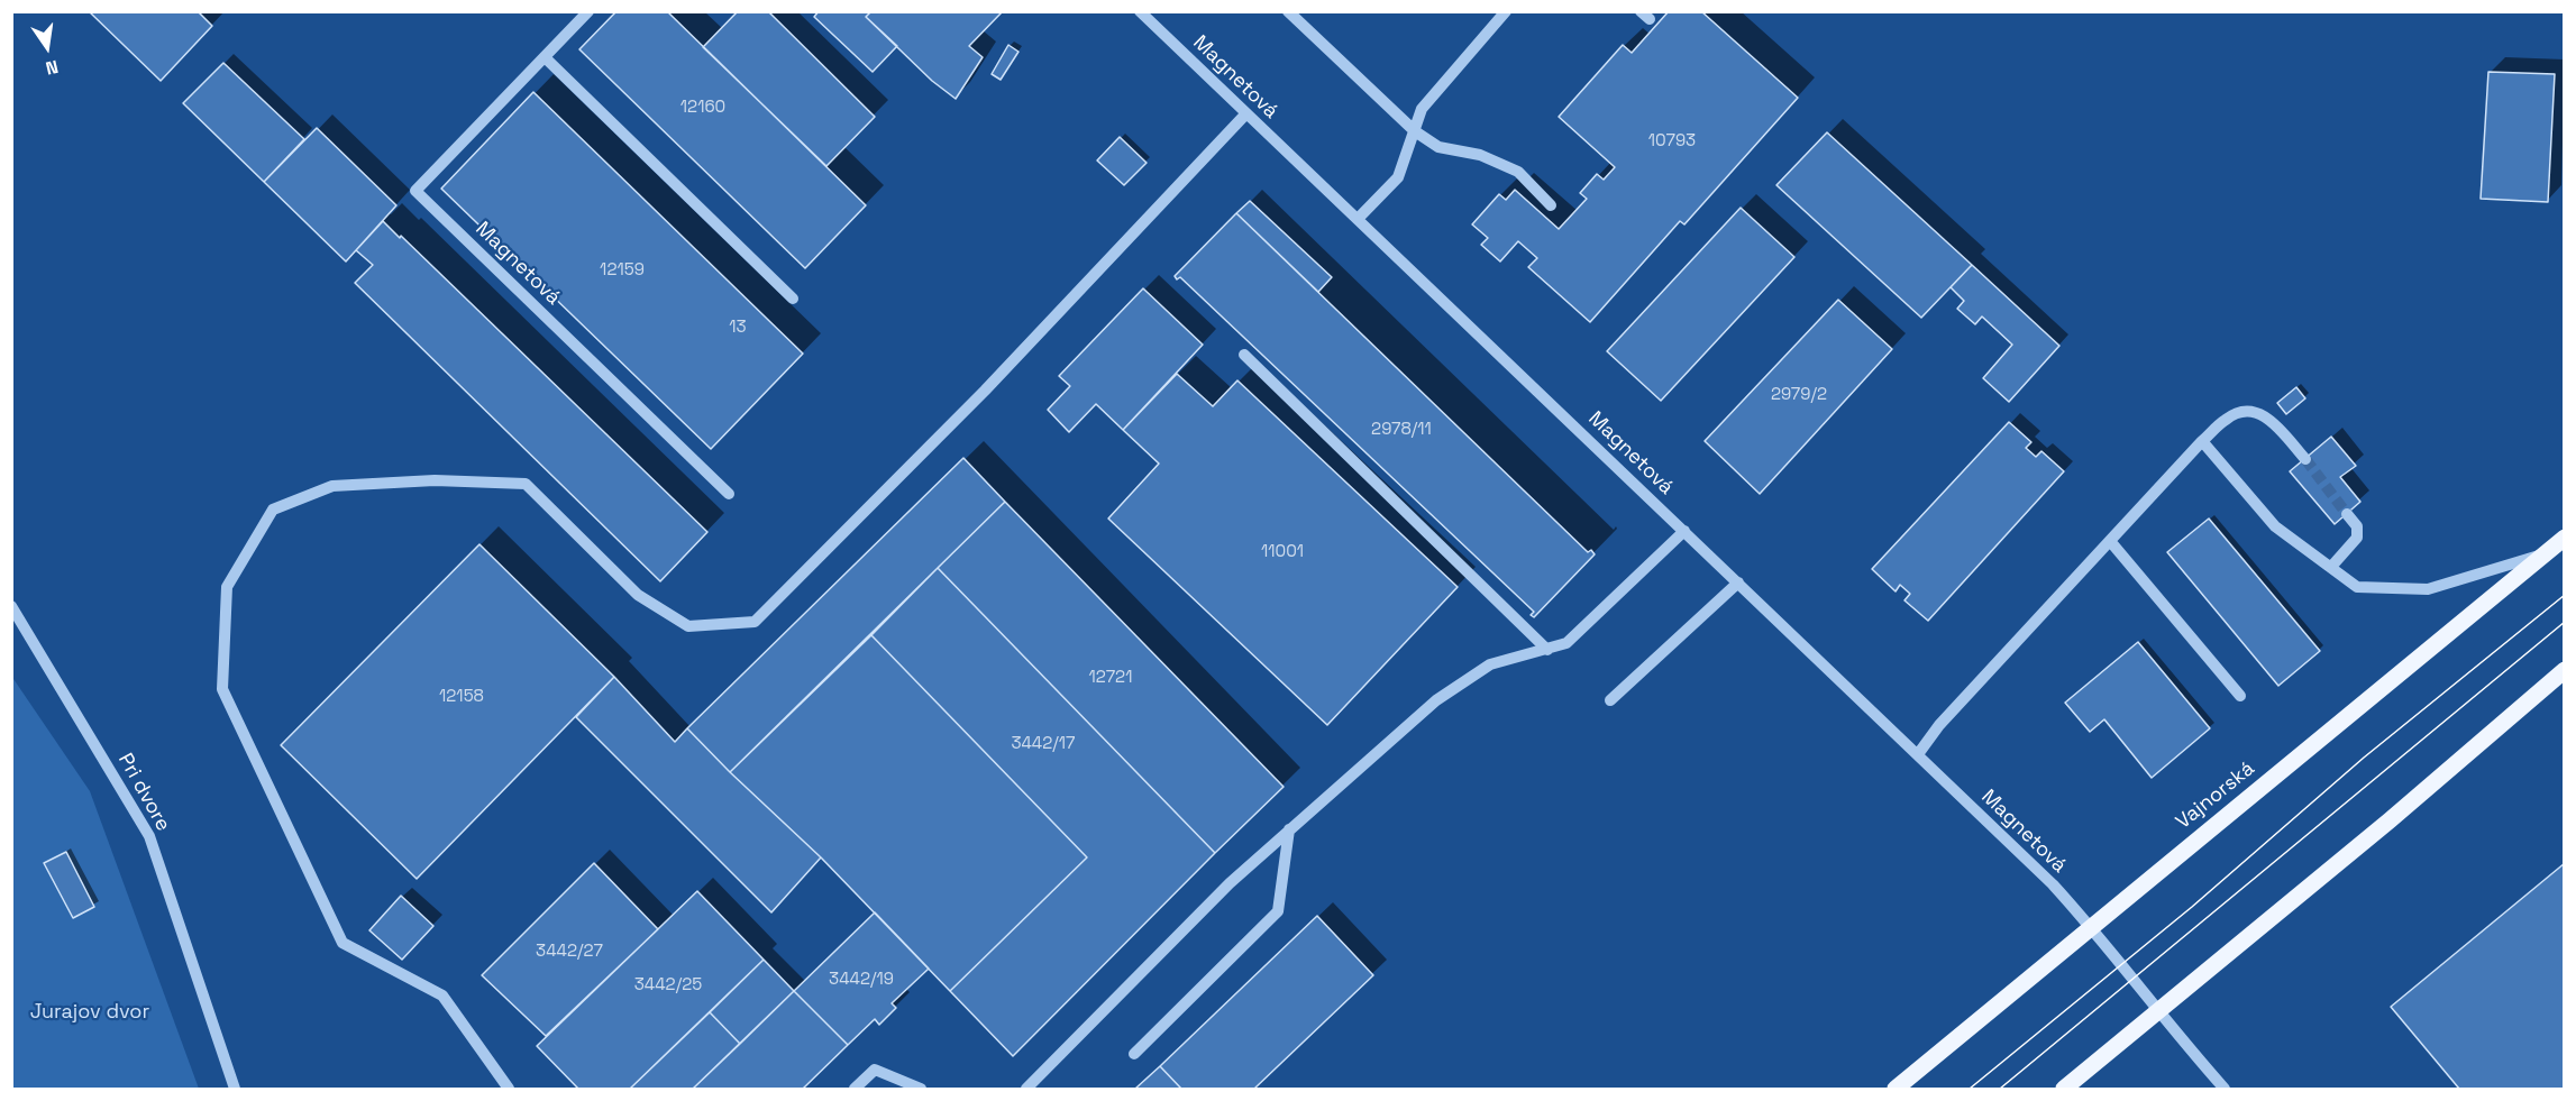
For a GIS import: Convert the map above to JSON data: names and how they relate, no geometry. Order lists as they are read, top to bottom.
{
  "streets": {
    "main road": ["Vajnorská"],
    "street": ["Magnetová", "Pri dvore"]
  },
  "crossings": [
    ["Magnetová", "Vajnorská"]
  ],
  "parks": ["Jurajov dvor"],
  "house_numbers": [
    "12160",
    "10793",
    "12159",
    "13",
    "2979/2",
    "2978/11",
    "11001",
    "12721",
    "12158",
    "3442/17",
    "3442/27",
    "3442/19",
    "3442/25"
  ],
  "north": "bottom"
}
